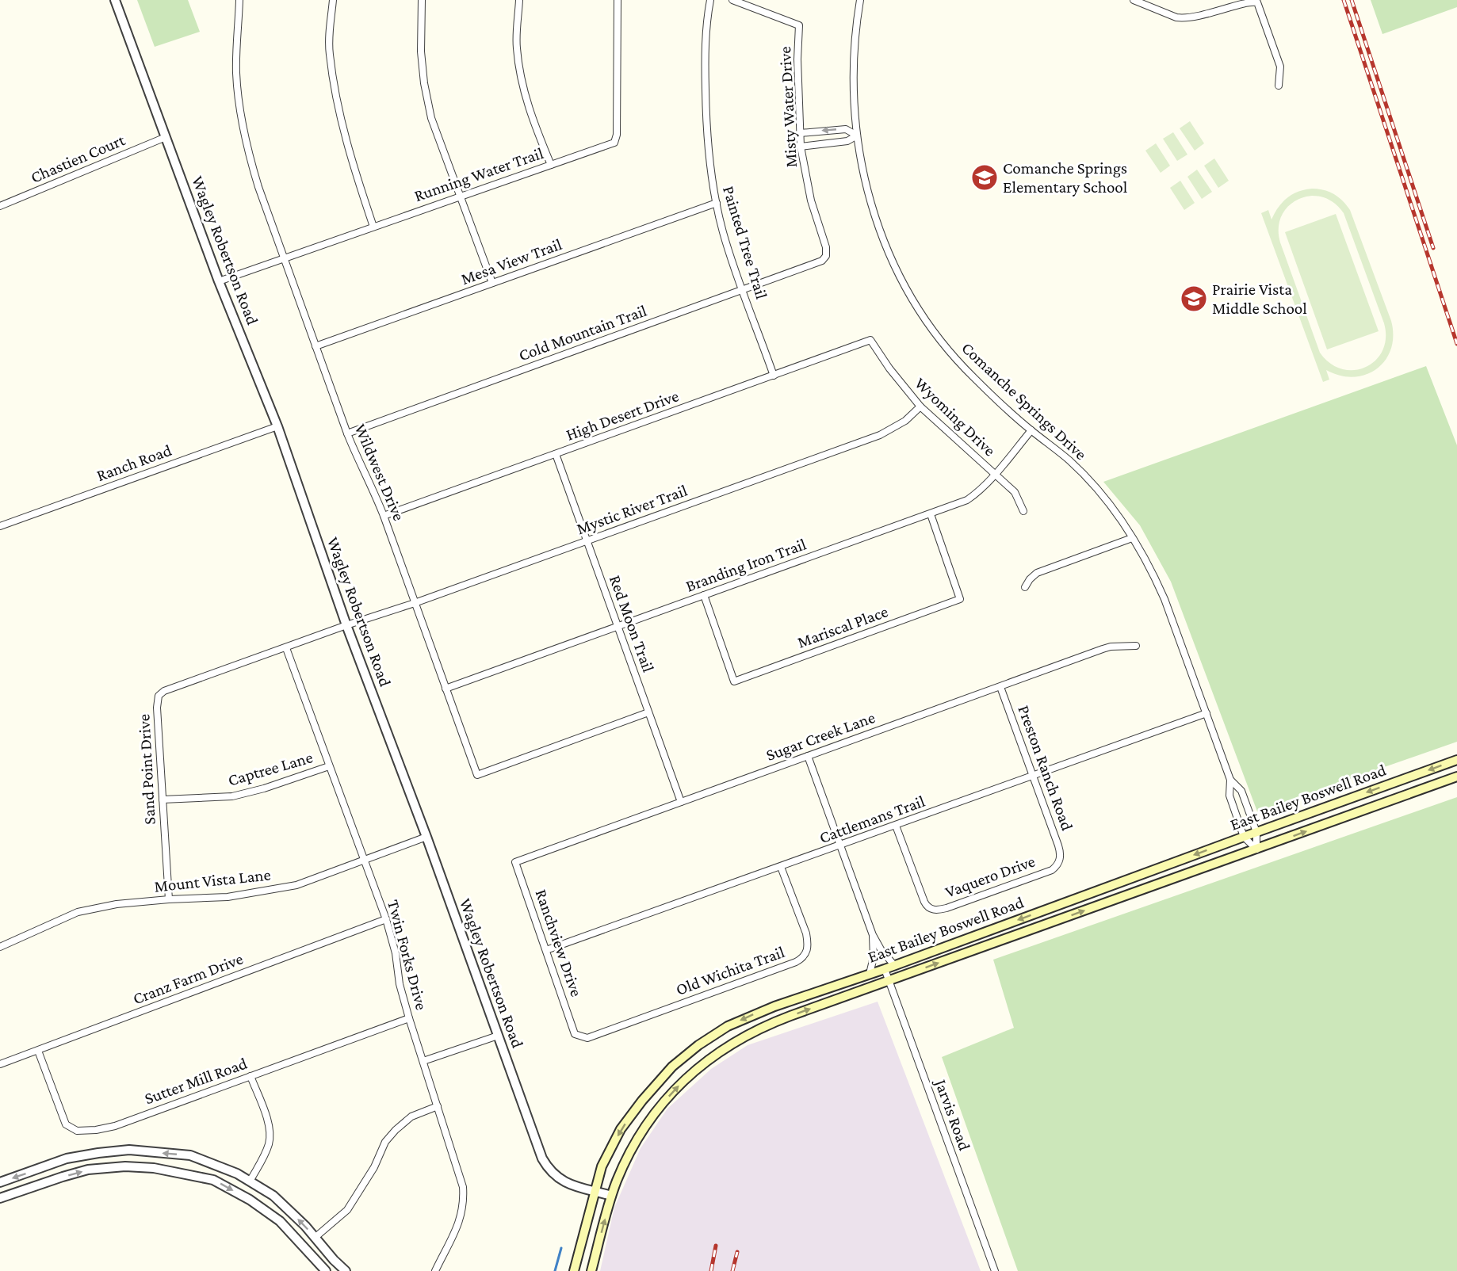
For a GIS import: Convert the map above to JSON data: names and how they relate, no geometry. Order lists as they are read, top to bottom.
{
  "streets": {
    "main road": ["East Bailey Boswell Road"],
    "street": [
      "Misty Water Drive",
      "Chastien Court",
      "Running Water Trail",
      "Painted Tree Trail",
      "Wagley Robertson Road",
      "Mesa View Trail",
      "Cold Mountain Trail",
      "Comanche Springs Drive",
      "High Desert Drive",
      "Wyoming Drive",
      "Ranch Road",
      "Wildwest Drive",
      "Mystic River Trail",
      "Branding Iron Trail",
      "Red Moon Trail",
      "Mariscal Place",
      "Sugar Creek Lane",
      "Preston Ranch Road",
      "Captree Lane",
      "Sand Point Drive",
      "Cattlemans Trail",
      "Vaquero Drive",
      "Mount Vista Lane",
      "Ranchview Drive",
      "Twin Forks Drive",
      "Old Wichita Trail",
      "Cranz Farm Drive",
      "Sutter Mill Road",
      "Jarvis Road"
    ]
  },
  "crossings": [
    ["Misty Water Drive", "Cold Mountain Trail"],
    ["Chastien Court", "Wagley Robertson Road"],
    ["Running Water Trail", "Wagley Robertson Road"],
    ["Running Water Trail", "Wildwest Drive"],
    ["Painted Tree Trail", "Mesa View Trail"],
    ["Painted Tree Trail", "Cold Mountain Trail"],
    ["Painted Tree Trail", "High Desert Drive"],
    ["Wagley Robertson Road", "Ranch Road"],
    ["Wagley Robertson Road", "Mystic River Trail"],
    ["Wagley Robertson Road", "Sand Point Drive"],
    ["Wagley Robertson Road", "East Bailey Boswell Road"],
    ["Wagley Robertson Road", "Mount Vista Lane"],
    ["Mesa View Trail", "Wildwest Drive"],
    ["Cold Mountain Trail", "Wildwest Drive"],
    ["Comanche Springs Drive", "Branding Iron Trail"],
    ["Comanche Springs Drive", "East Bailey Boswell Road"],
    ["Comanche Springs Drive", "Cattlemans Trail"],
    ["High Desert Drive", "Wyoming Drive"],
    ["High Desert Drive", "Wildwest Drive"],
    ["High Desert Drive", "Red Moon Trail"],
    ["Wyoming Drive", "Mystic River Trail"],
    ["Wyoming Drive", "Branding Iron Trail"],
    ["Wildwest Drive", "Mystic River Trail"],
    ["Wildwest Drive", "Branding Iron Trail"],
    ["Wildwest Drive", "Red Moon Trail"],
    ["Mystic River Trail", "Red Moon Trail"],
    ["Mystic River Trail", "Sand Point Drive"],
    ["Branding Iron Trail", "Red Moon Trail"],
    ["Branding Iron Trail", "Mariscal Place"],
    ["Red Moon Trail", "Sugar Creek Lane"],
    ["Sugar Creek Lane", "Preston Ranch Road"],
    ["Sugar Creek Lane", "Ranchview Drive"],
    ["Preston Ranch Road", "Cattlemans Trail"],
    ["Preston Ranch Road", "Vaquero Drive"],
    ["Captree Lane", "Sand Point Drive"],
    ["Captree Lane", "Twin Forks Drive"],
    ["Sand Point Drive", "Mount Vista Lane"],
    ["Sand Point Drive", "Twin Forks Drive"],
    ["East Bailey Boswell Road", "Jarvis Road"],
    ["Cattlemans Trail", "Vaquero Drive"],
    ["Cattlemans Trail", "Ranchview Drive"],
    ["Cattlemans Trail", "Old Wichita Trail"],
    ["Mount Vista Lane", "Twin Forks Drive"],
    ["Ranchview Drive", "Old Wichita Trail"],
    ["Twin Forks Drive", "Cranz Farm Drive"],
    ["Twin Forks Drive", "Sutter Mill Road"],
    ["Cranz Farm Drive", "Sutter Mill Road"]
  ],
  "places": {
    "school or university": ["Comanche Springs Elementary School", "Prairie Vista Middle School"]
  }
}
